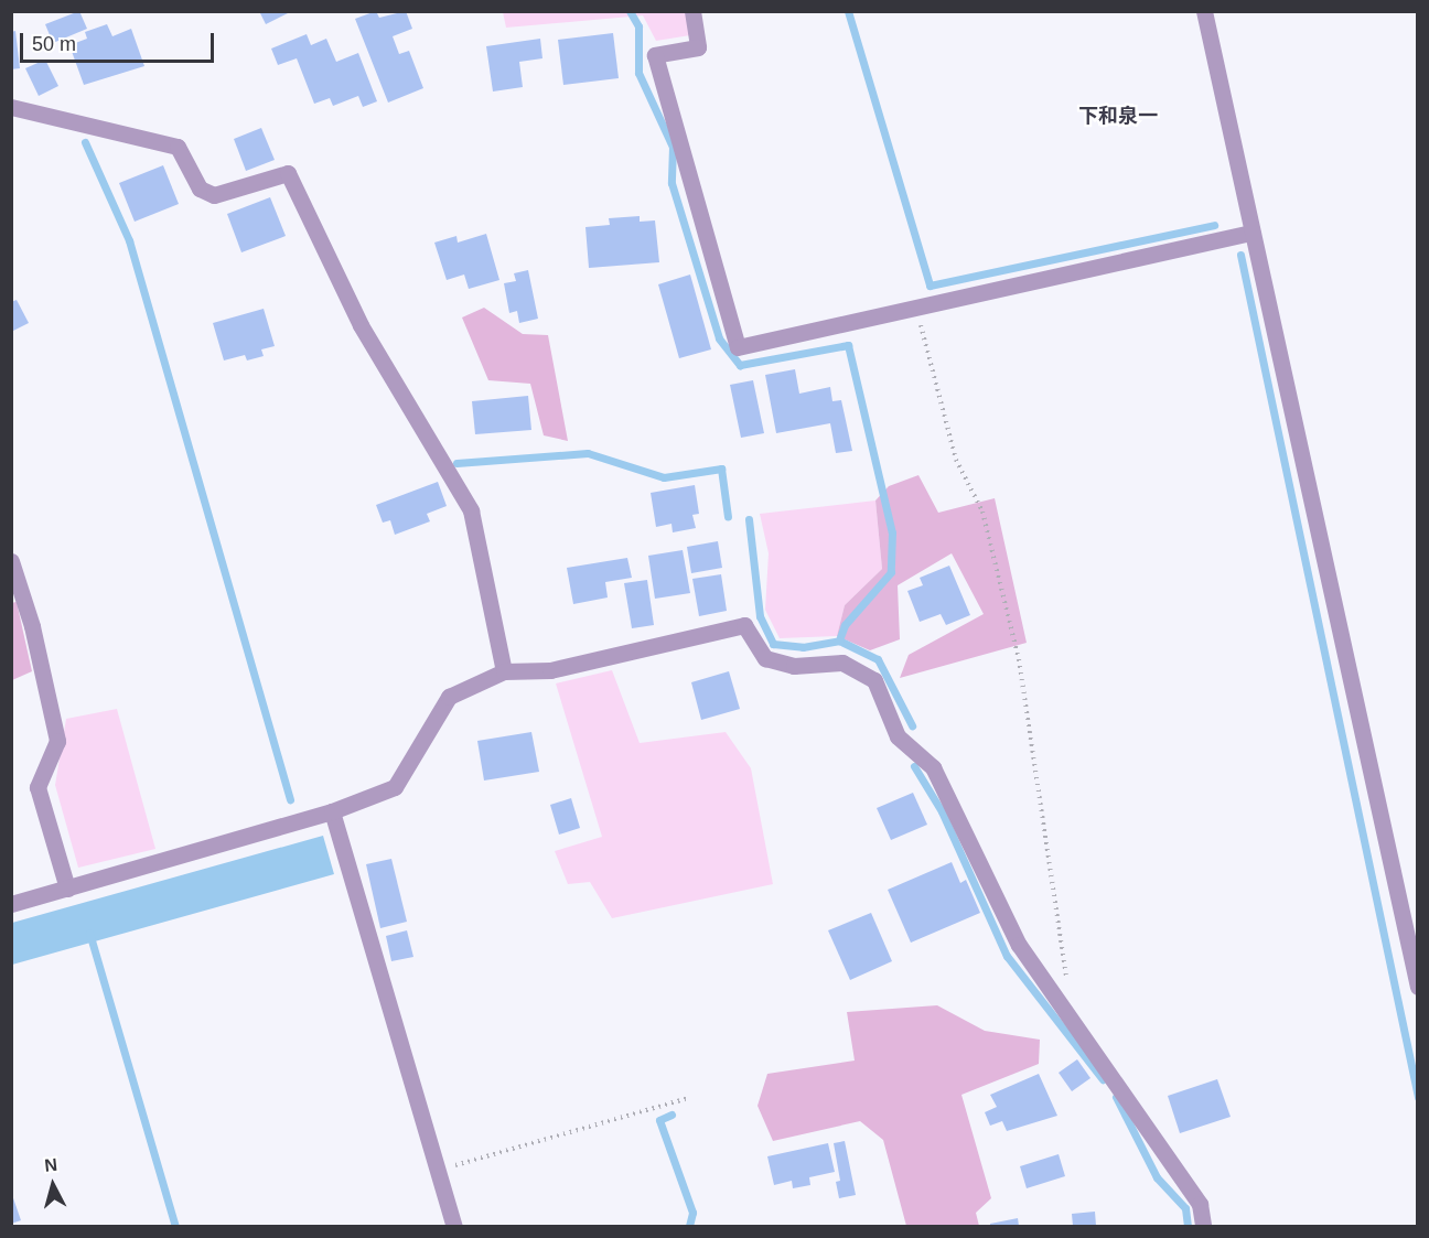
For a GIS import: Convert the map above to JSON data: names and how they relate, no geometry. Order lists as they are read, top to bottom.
{
  "districts": ["下和泉一"],
  "scale_bar": "50 m",
  "north": "top"
}
